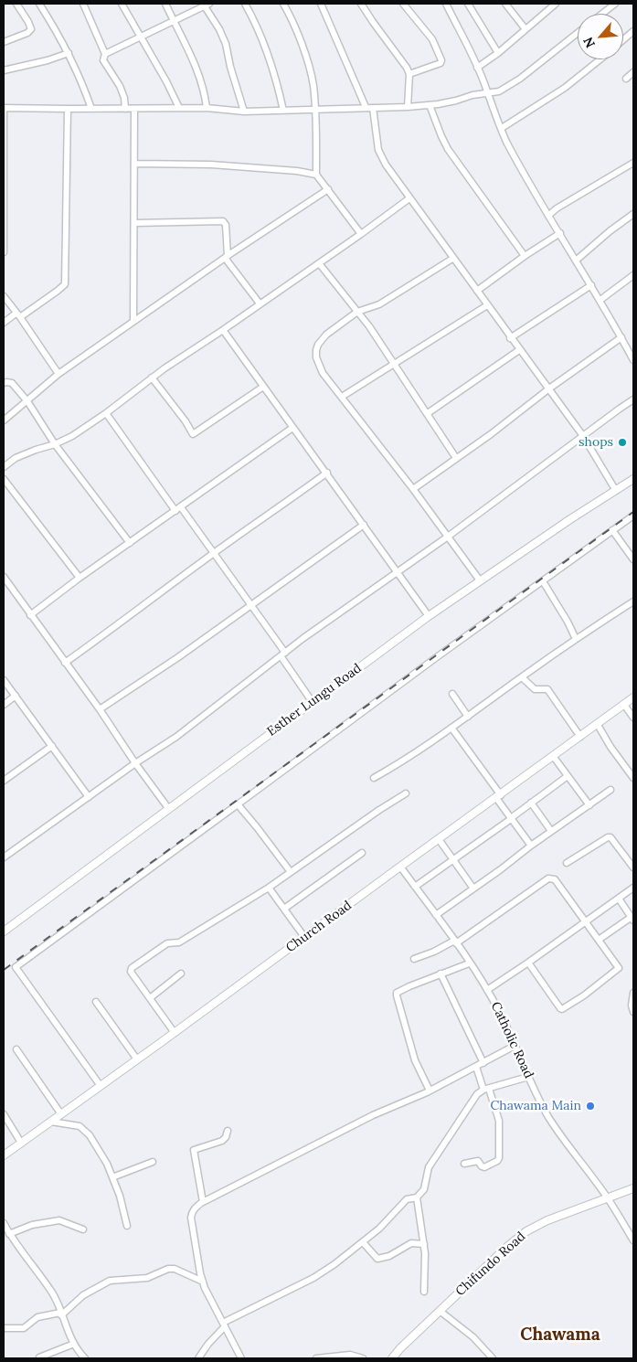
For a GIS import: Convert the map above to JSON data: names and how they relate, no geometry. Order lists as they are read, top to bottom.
{
  "streets": {
    "street": [
      "Esther Lungu Road",
      "Church Road",
      "Catholic Road",
      "Chifundo Road"
    ]
  },
  "crossings": [
    ["Church Road", "Catholic Road"],
    ["Catholic Road", "Chifundo Road"]
  ],
  "districts": ["Chawama"],
  "places": ["shops", "Chawama Main"],
  "north": "bottom left"
}
